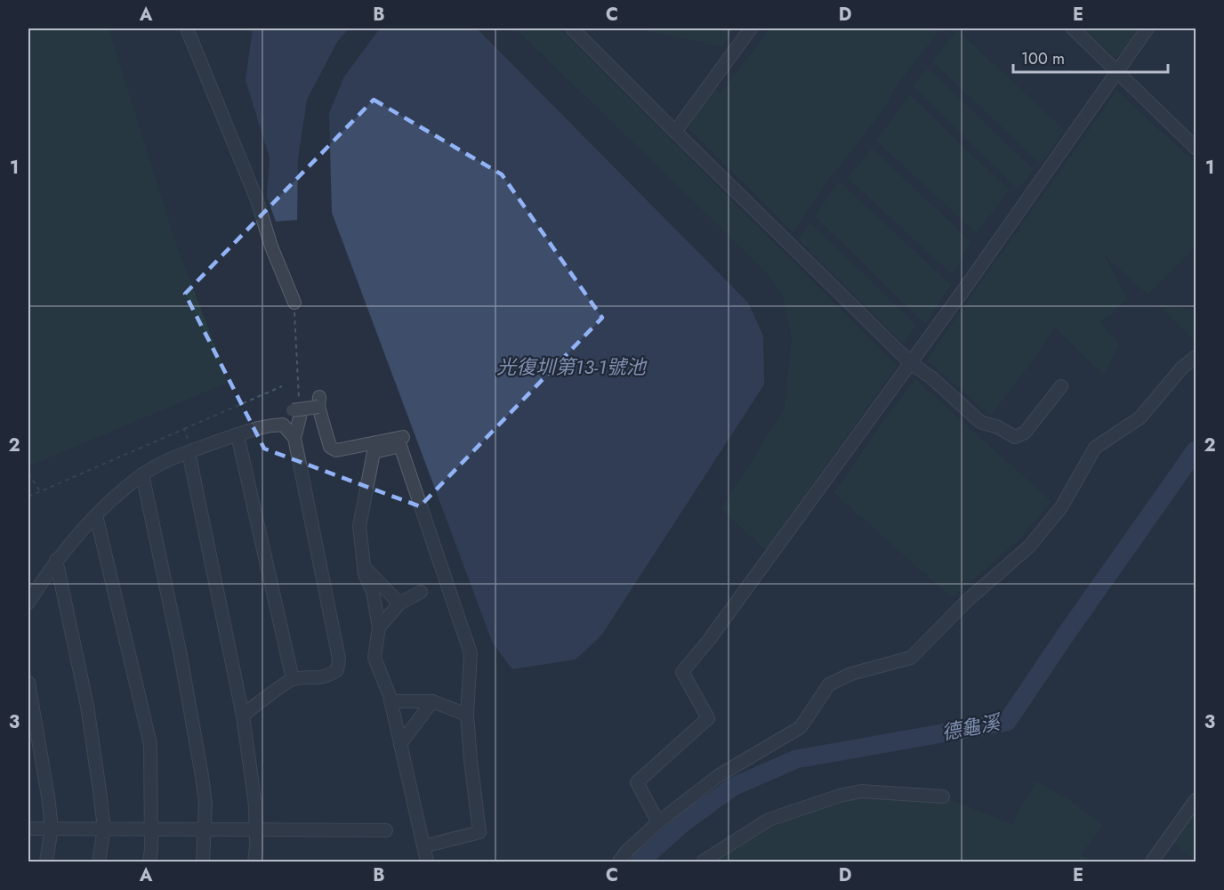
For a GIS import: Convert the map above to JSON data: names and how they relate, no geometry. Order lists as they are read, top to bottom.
{
  "water": ["光復圳第13-1號池", "德龜溪"],
  "scale_bar": "100 m",
  "grid": {
    "columns": [
      "A",
      "B",
      "C",
      "D",
      "E"
    ],
    "rows": ["1", "2", "3"]
  }
}
